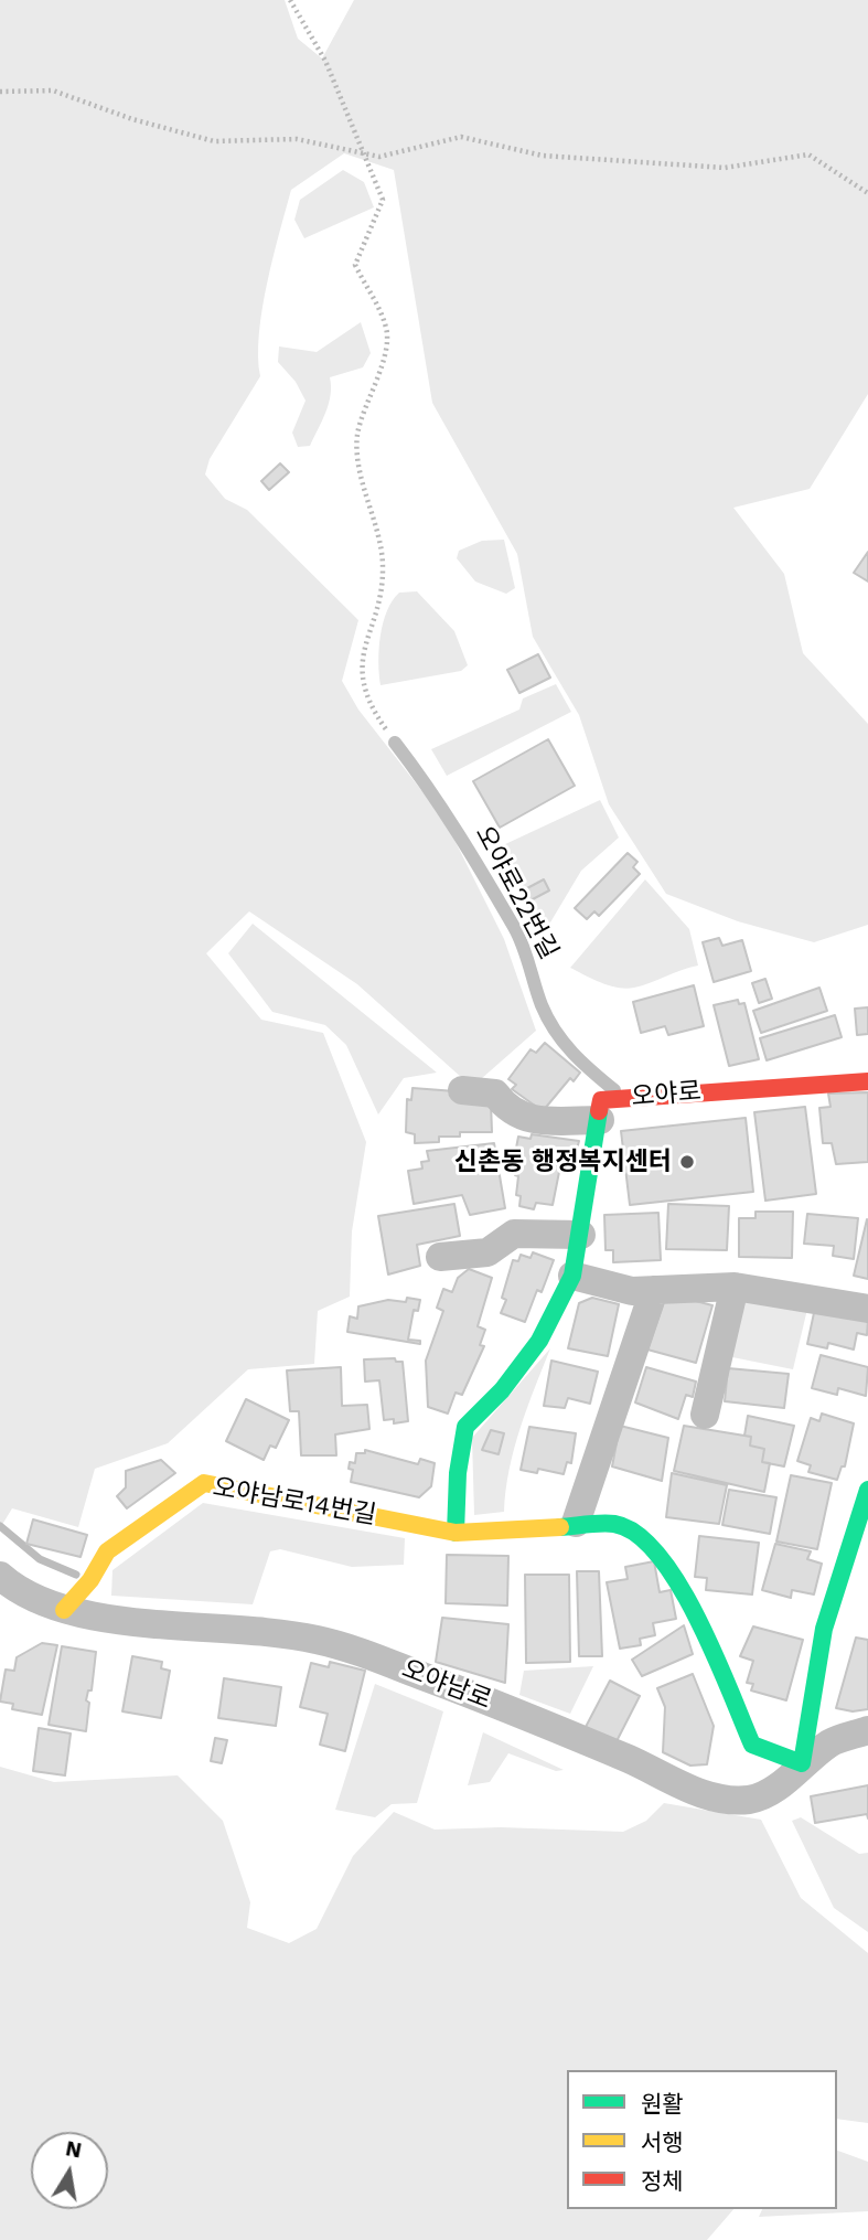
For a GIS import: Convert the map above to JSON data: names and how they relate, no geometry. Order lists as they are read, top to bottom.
{
  "streets": {
    "street": ["오야로", "오야남로14번길", "오야남로"],
    "lane": ["오야로22번길"]
  },
  "crossings": [
    ["오야로22번길", "오야로"],
    ["오야로", "오야남로14번길"],
    ["오야남로14번길", "오야남로"]
  ],
  "places": ["신촌동 행정복지센터"],
  "legend": ["원활", "서행", "정체"],
  "north": "top"
}
